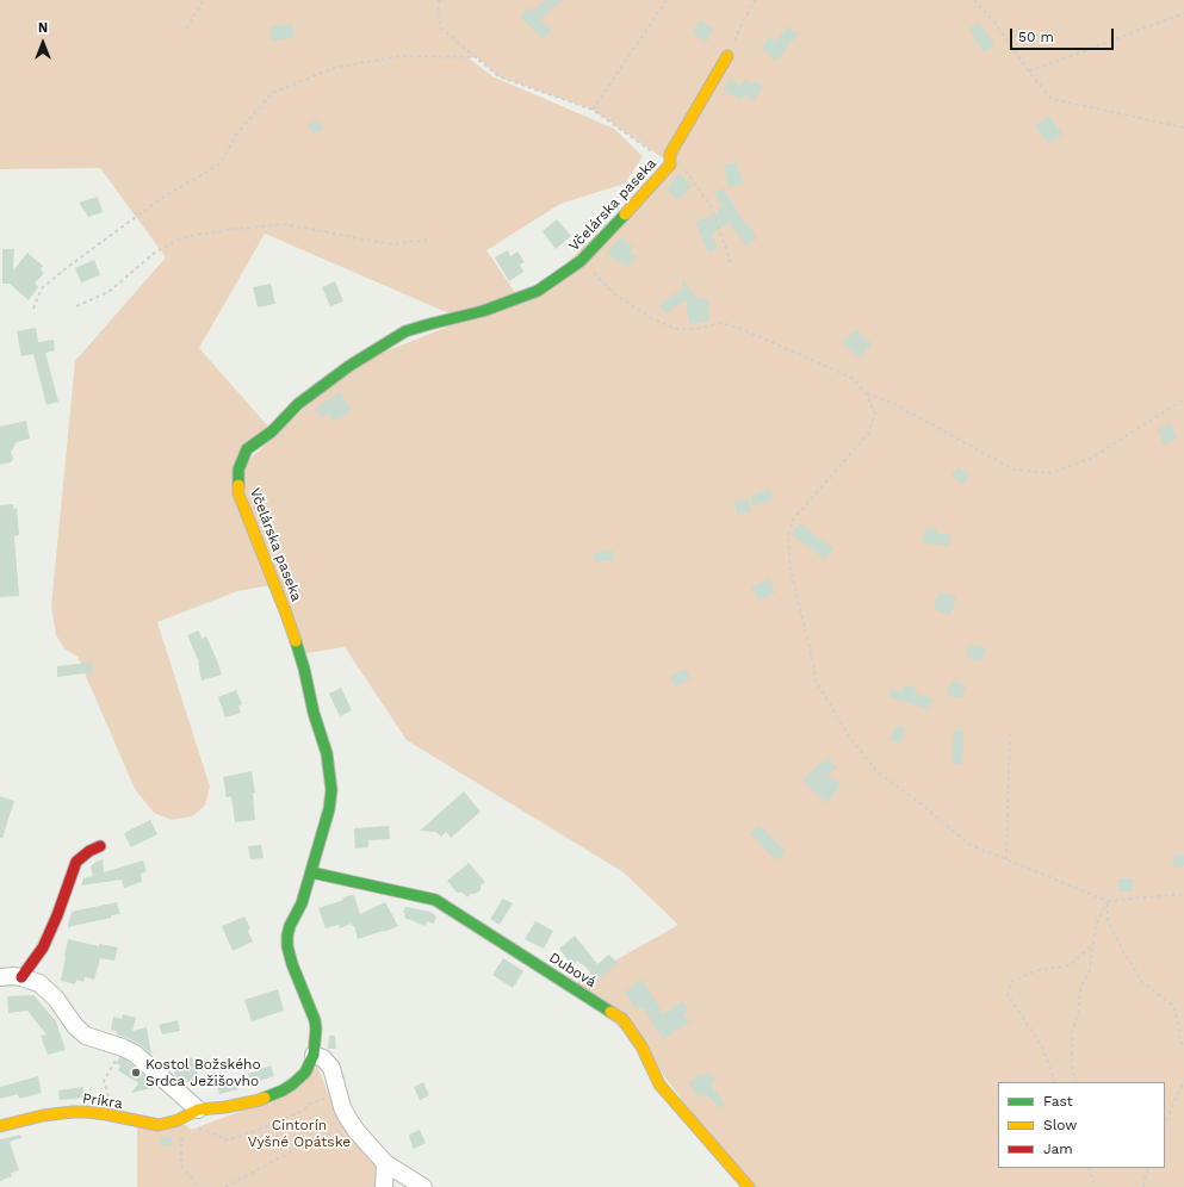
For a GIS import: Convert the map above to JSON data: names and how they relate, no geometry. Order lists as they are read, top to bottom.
{
  "streets": {
    "street": ["Včelárska paseka", "Dubová", "Príkra"]
  },
  "crossings": [
    ["Včelárska paseka", "Dubová"],
    ["Včelárska paseka", "Príkra"]
  ],
  "parks": ["Cintorín Vyšné Opátske"],
  "places": ["Kostol Božského Srdca Ježišovho"],
  "legend": ["Fast", "Slow", "Jam"],
  "scale_bar": "50 m",
  "north": "top"
}
